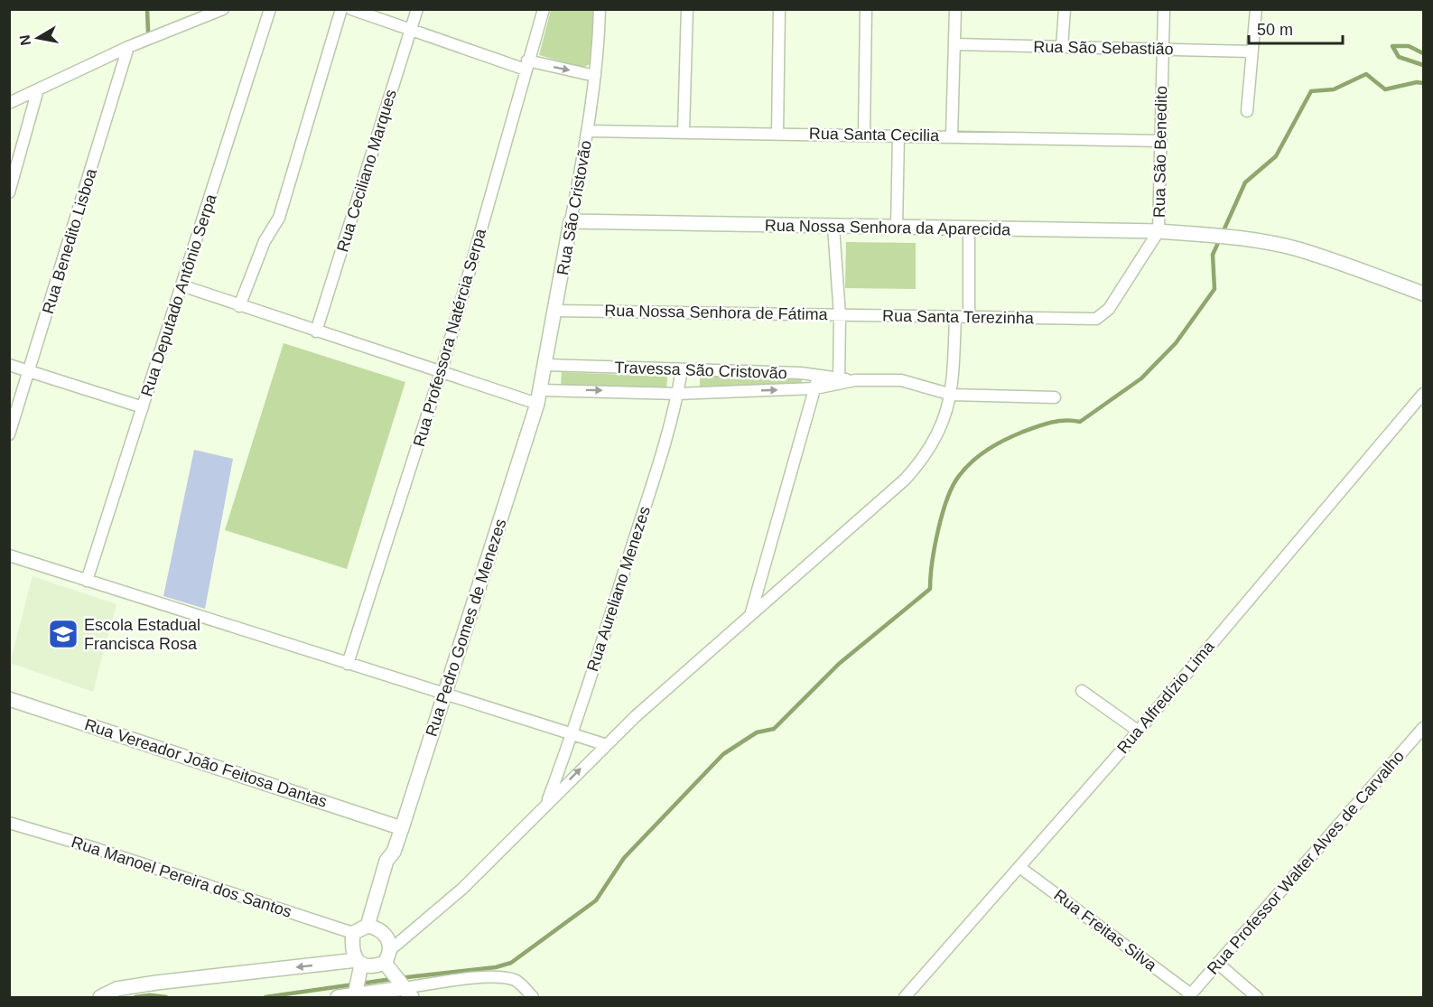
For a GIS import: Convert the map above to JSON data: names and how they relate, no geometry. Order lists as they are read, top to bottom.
{
  "streets": {
    "street": [
      "Rua São Sebastião",
      "Rua Santa Cecilia",
      "Rua São Benedito",
      "Rua Ceciliano Marques",
      "Rua São Cristovão",
      "Rua Nossa Senhora da Aparecida",
      "Rua Benedito Lisboa",
      "Rua Deputado Antônio Serpa",
      "Rua Nossa Senhora de Fátima",
      "Rua Santa Terezinha",
      "Rua Professora Natércia Serpa",
      "Travessa São Cristovão",
      "Rua Aureliano Menezes",
      "Rua Pedro Gomes de Menezes",
      "Rua Alfredízio Lima",
      "Rua Vereador João Feitosa Dantas",
      "Rua Professor Walter Alves de Carvalho",
      "Rua Manoel Pereira dos Santos",
      "Rua Freitas Silva"
    ]
  },
  "crossings": [
    ["Rua São Sebastião", "Rua São Benedito"],
    ["Rua Santa Cecilia", "Rua São Benedito"],
    ["Rua Santa Cecilia", "Rua São Cristovão"],
    ["Rua São Benedito", "Rua Nossa Senhora da Aparecida"],
    ["Rua São Benedito", "Rua Santa Terezinha"],
    ["Rua São Cristovão", "Rua Nossa Senhora da Aparecida"],
    ["Rua São Cristovão", "Rua Nossa Senhora de Fátima"],
    ["Rua São Cristovão", "Travessa São Cristovão"],
    ["Rua São Cristovão", "Rua Pedro Gomes de Menezes"],
    ["Rua Nossa Senhora de Fátima", "Rua Santa Terezinha"],
    ["Rua Nossa Senhora de Fátima", "Travessa São Cristovão"],
    ["Travessa São Cristovão", "Rua Aureliano Menezes"],
    ["Rua Pedro Gomes de Menezes", "Rua Vereador João Feitosa Dantas"],
    ["Rua Alfredízio Lima", "Rua Freitas Silva"],
    ["Rua Professor Walter Alves de Carvalho", "Rua Freitas Silva"]
  ],
  "places": {
    "school or university": ["Escola Estadual Francisca Rosa"]
  },
  "scale_bar": "50 m",
  "north": "left"
}
